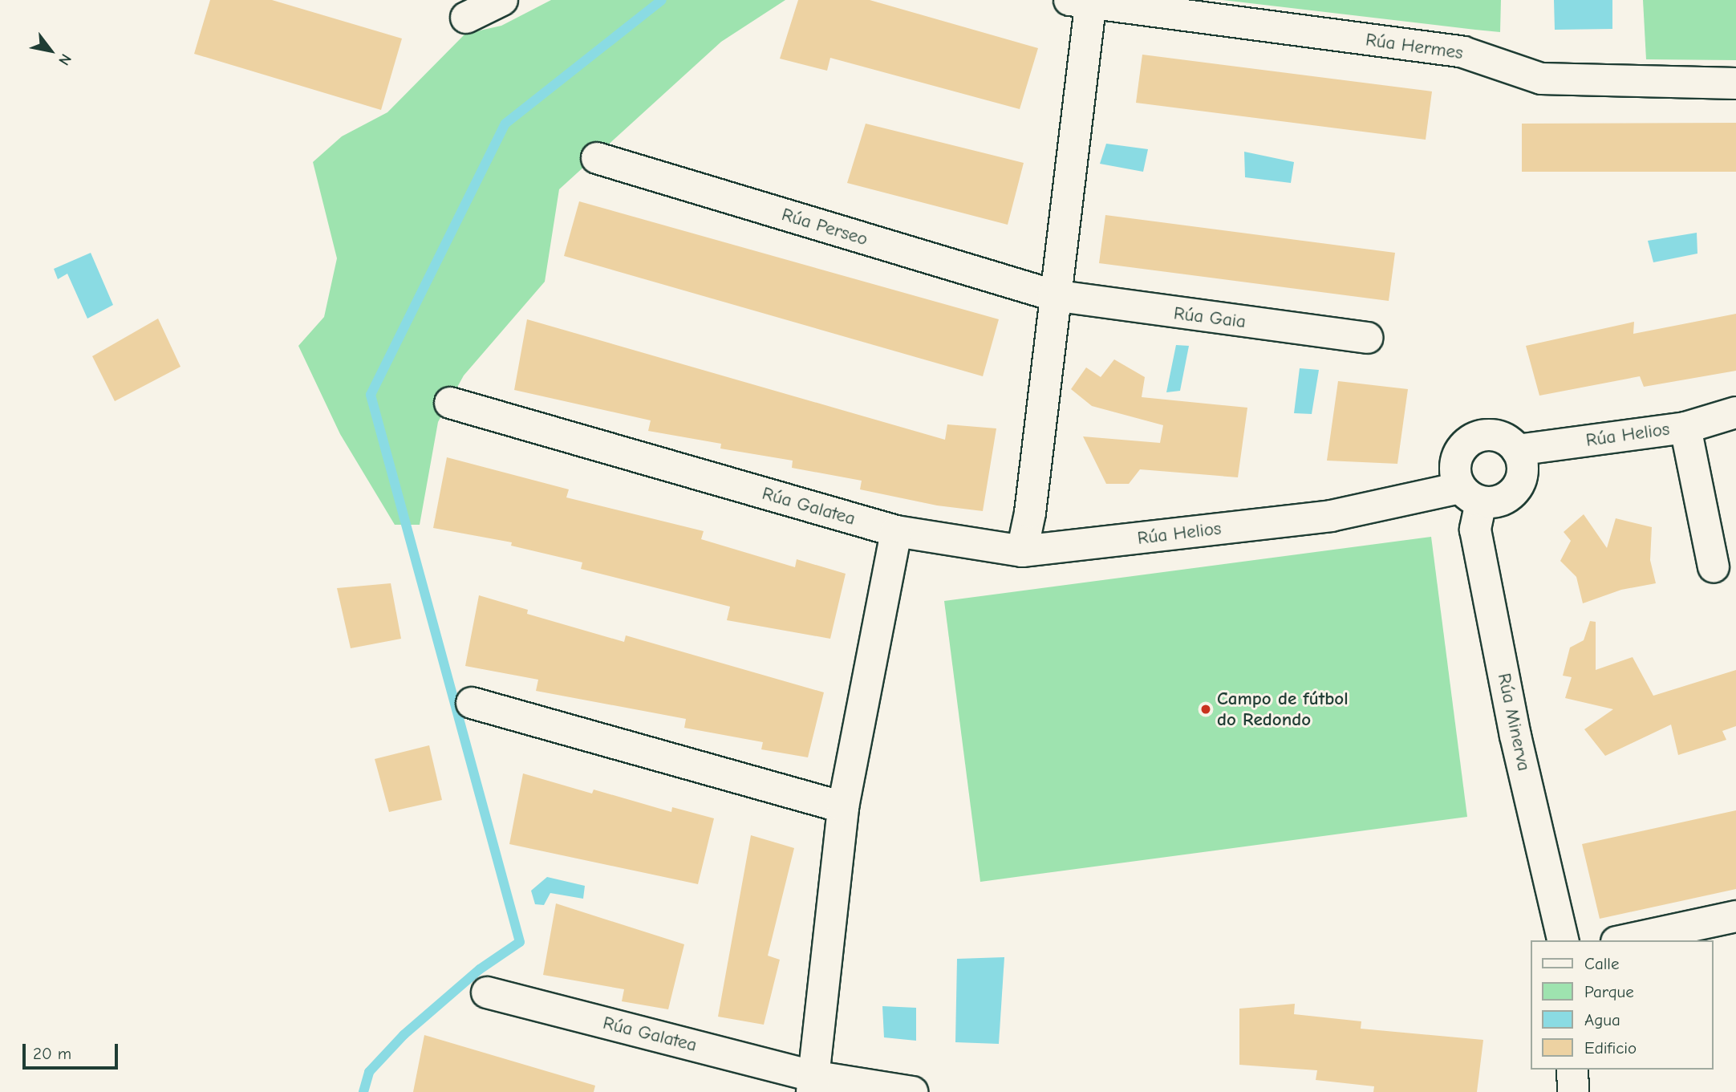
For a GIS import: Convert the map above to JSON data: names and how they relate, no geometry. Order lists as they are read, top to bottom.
{
  "streets": {
    "street": [
      "Rúa Hermes",
      "Rúa Perseo",
      "Rúa Gaia",
      "Rúa Helios",
      "Rúa Galatea",
      "Rúa Minerva"
    ]
  },
  "crossings": [
    ["Rúa Perseo", "Rúa Gaia"],
    ["Rúa Helios", "Rúa Galatea"],
    ["Rúa Helios", "Rúa Minerva"]
  ],
  "places": ["Campo de fútbol do Redondo"],
  "legend": [
    "Calle",
    "Parque",
    "Agua",
    "Edificio"
  ],
  "scale_bar": "20 m",
  "north": "bottom right"
}
